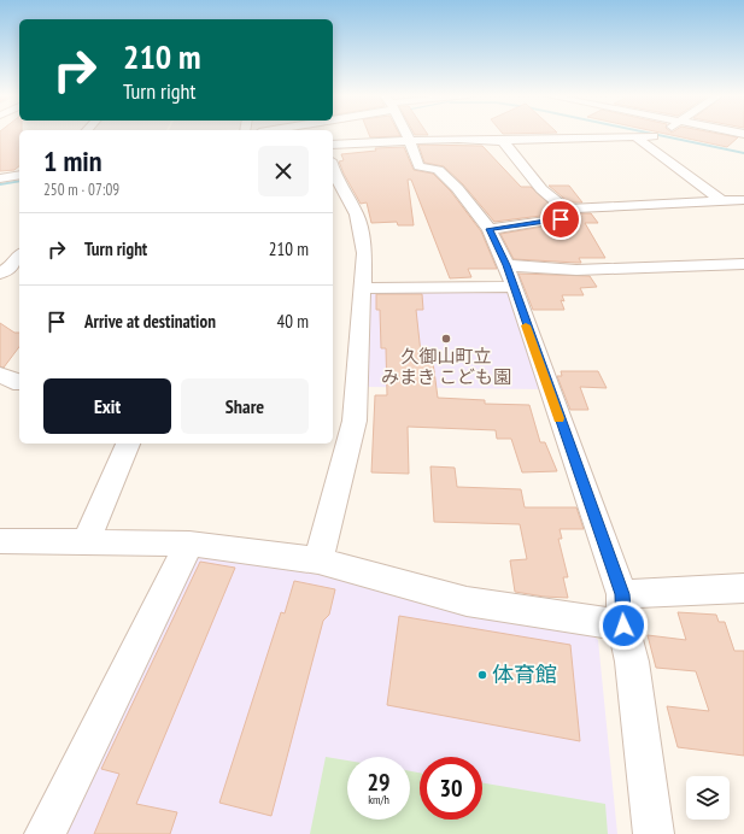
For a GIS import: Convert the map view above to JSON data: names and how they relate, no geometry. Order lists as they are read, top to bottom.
{
  "places": ["久御山町立 みまき こども園", "体育館"],
  "page": {
    "turn": ["210 m", "Turn right"],
    "heading": ["1 min", "250 m · 07:09"],
    "list": [
      {
        "name": "Turn right",
        "value": "210 m"
      },
      {
        "name": "Arrive at destination",
        "value": "40 m"
      }
    ],
    "buttons": ["Exit", "Share"],
    "speed": "29 km/h",
    "limit": "30"
  }
}
